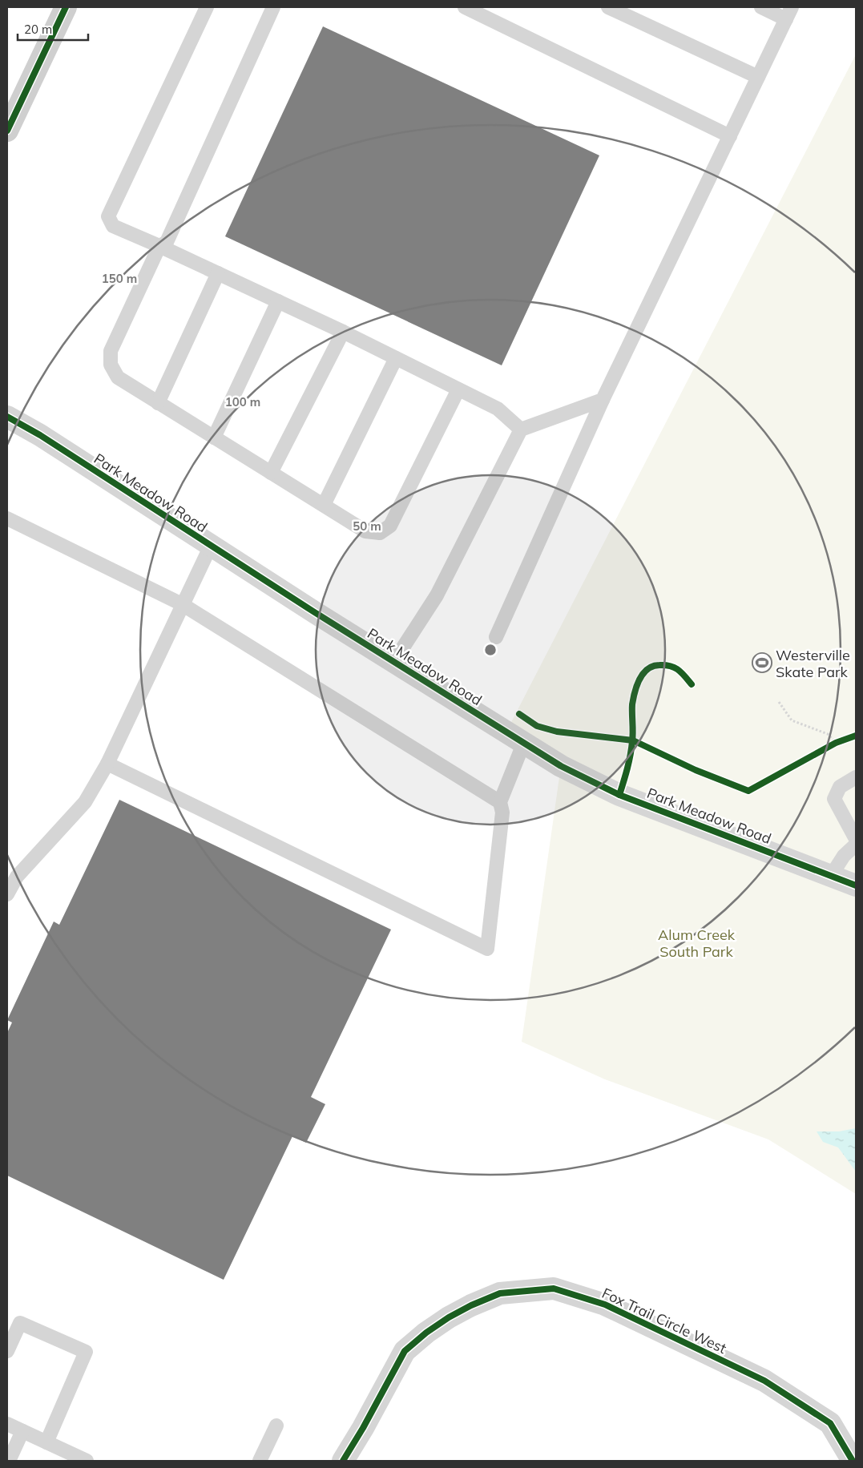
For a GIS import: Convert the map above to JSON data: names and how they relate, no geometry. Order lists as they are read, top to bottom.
{
  "streets": {
    "street": ["Park Meadow Road", "Fox Trail Circle West"]
  },
  "parks": ["Alum Creek South Park"],
  "places": {
    "sports": ["Westerville Skate Park"]
  },
  "scale_bar": "20 m",
  "rings": ["150 m", "100 m", "50 m"]
}
